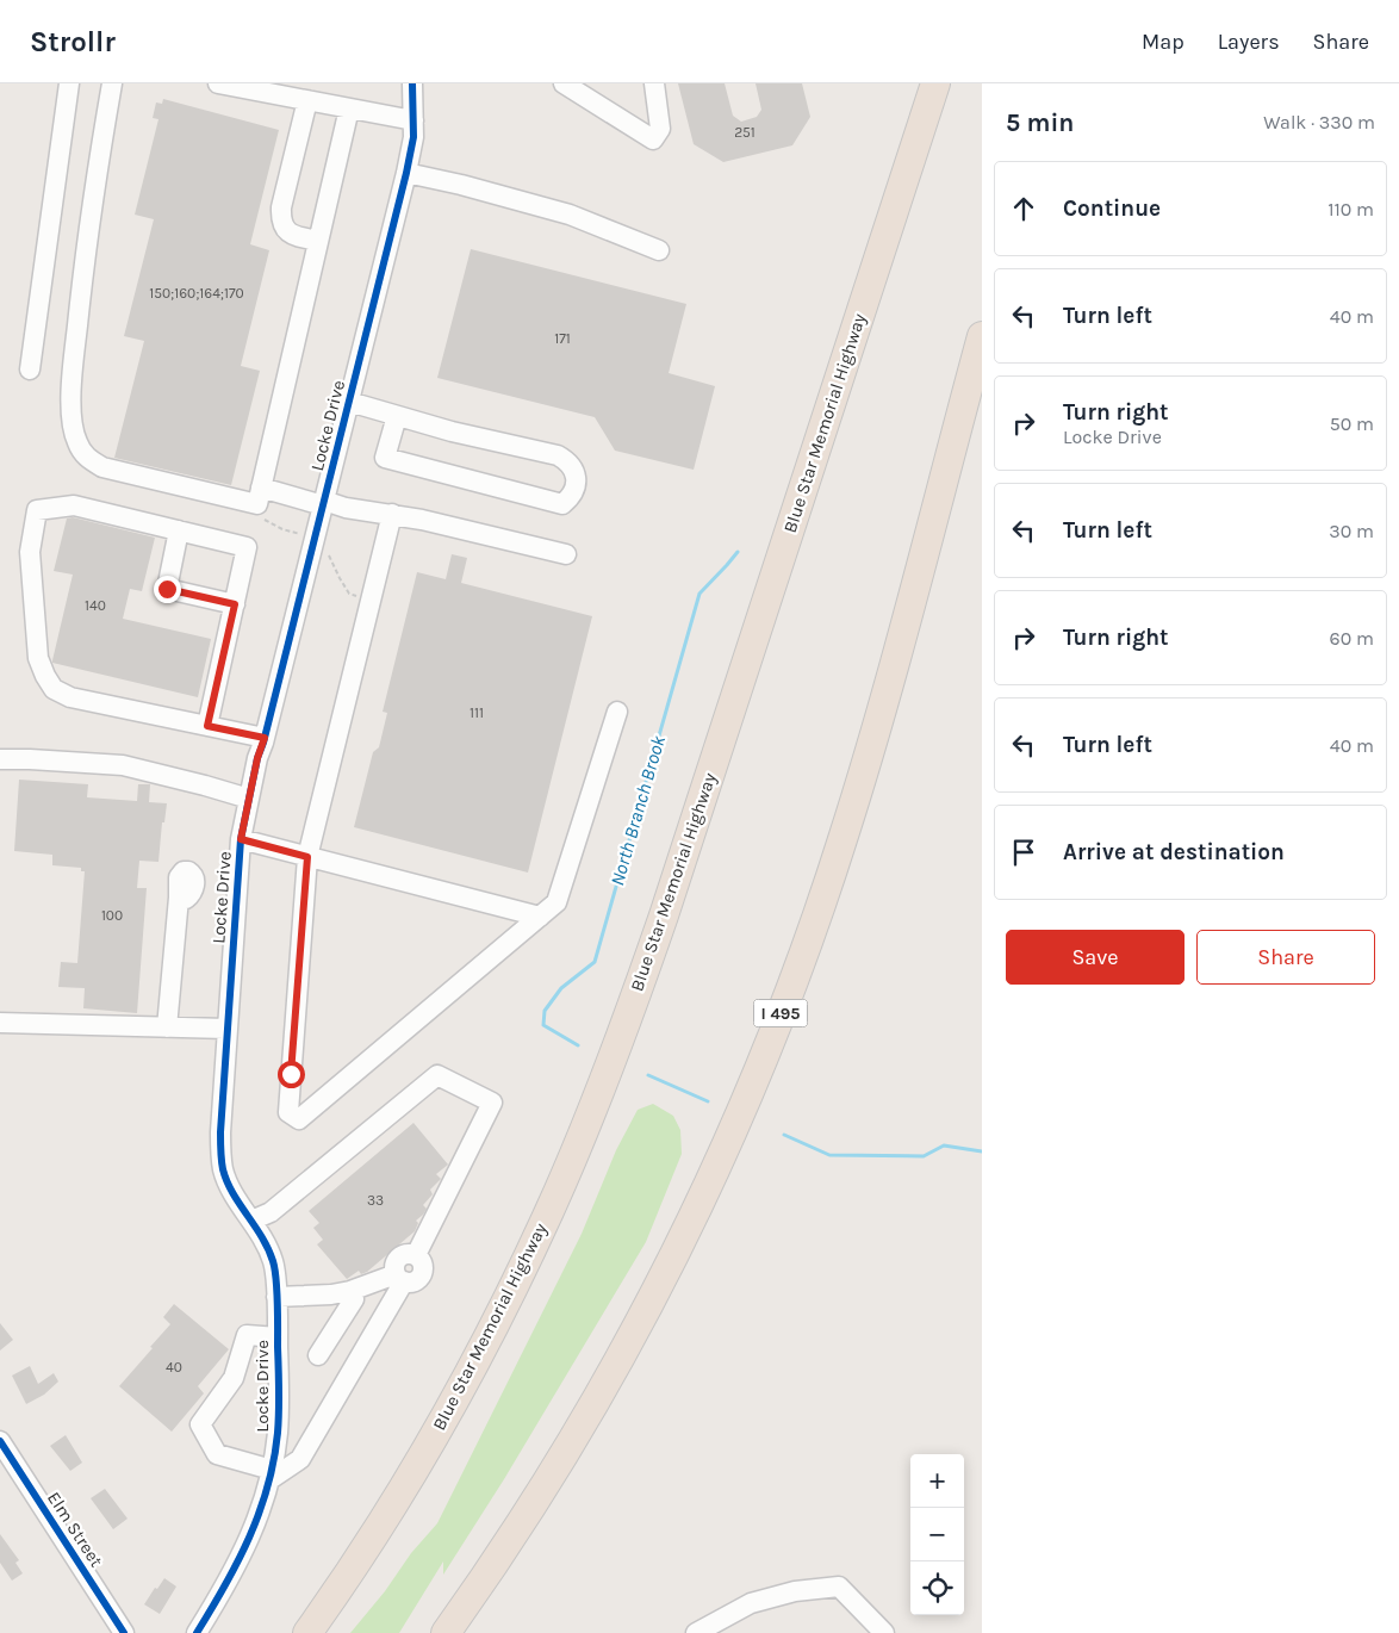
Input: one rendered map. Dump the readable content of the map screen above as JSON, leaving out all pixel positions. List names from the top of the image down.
{
  "streets": {
    "highway": ["Blue Star Memorial Highway", "I 495"],
    "street": ["Locke Drive", "Elm Street"]
  },
  "water": ["North Branch Brook"],
  "house_numbers": [
    "251",
    "150;160;164;170",
    "171",
    "140",
    "111",
    "100",
    "33",
    "40"
  ],
  "page": {
    "header": "Strollr",
    "nav": ["Map", "Layers", "Share"],
    "heading": ["5 min", "Walk · 330 m"],
    "list": [
      ["Continue", "110 m"],
      ["Turn left", "40 m"],
      ["Turn right", "Locke Drive", "50 m"],
      ["Turn left", "30 m"],
      ["Turn right", "60 m"],
      ["Turn left", "40 m"],
      "Arrive at destination"
    ],
    "buttons": ["Save", "Share"],
    "map_buttons": ["+", "−"]
  }
}
